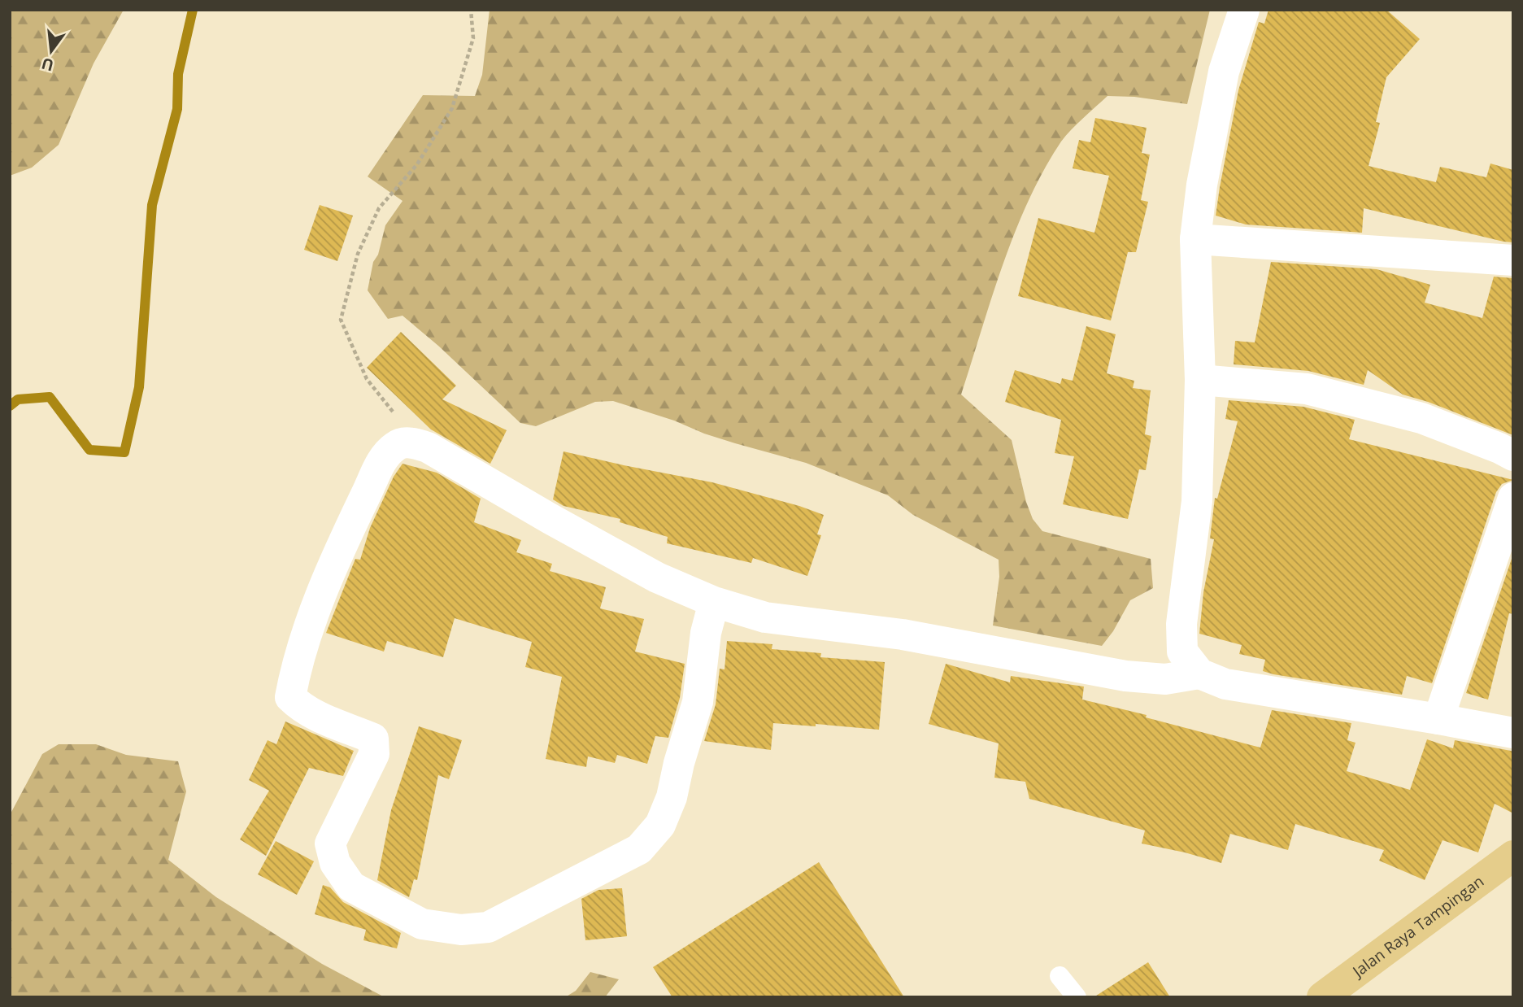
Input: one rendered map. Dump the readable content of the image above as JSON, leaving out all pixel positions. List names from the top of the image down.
{
  "streets": {
    "main road": ["Jalan Raya Tampingan"]
  },
  "north": "bottom"
}
